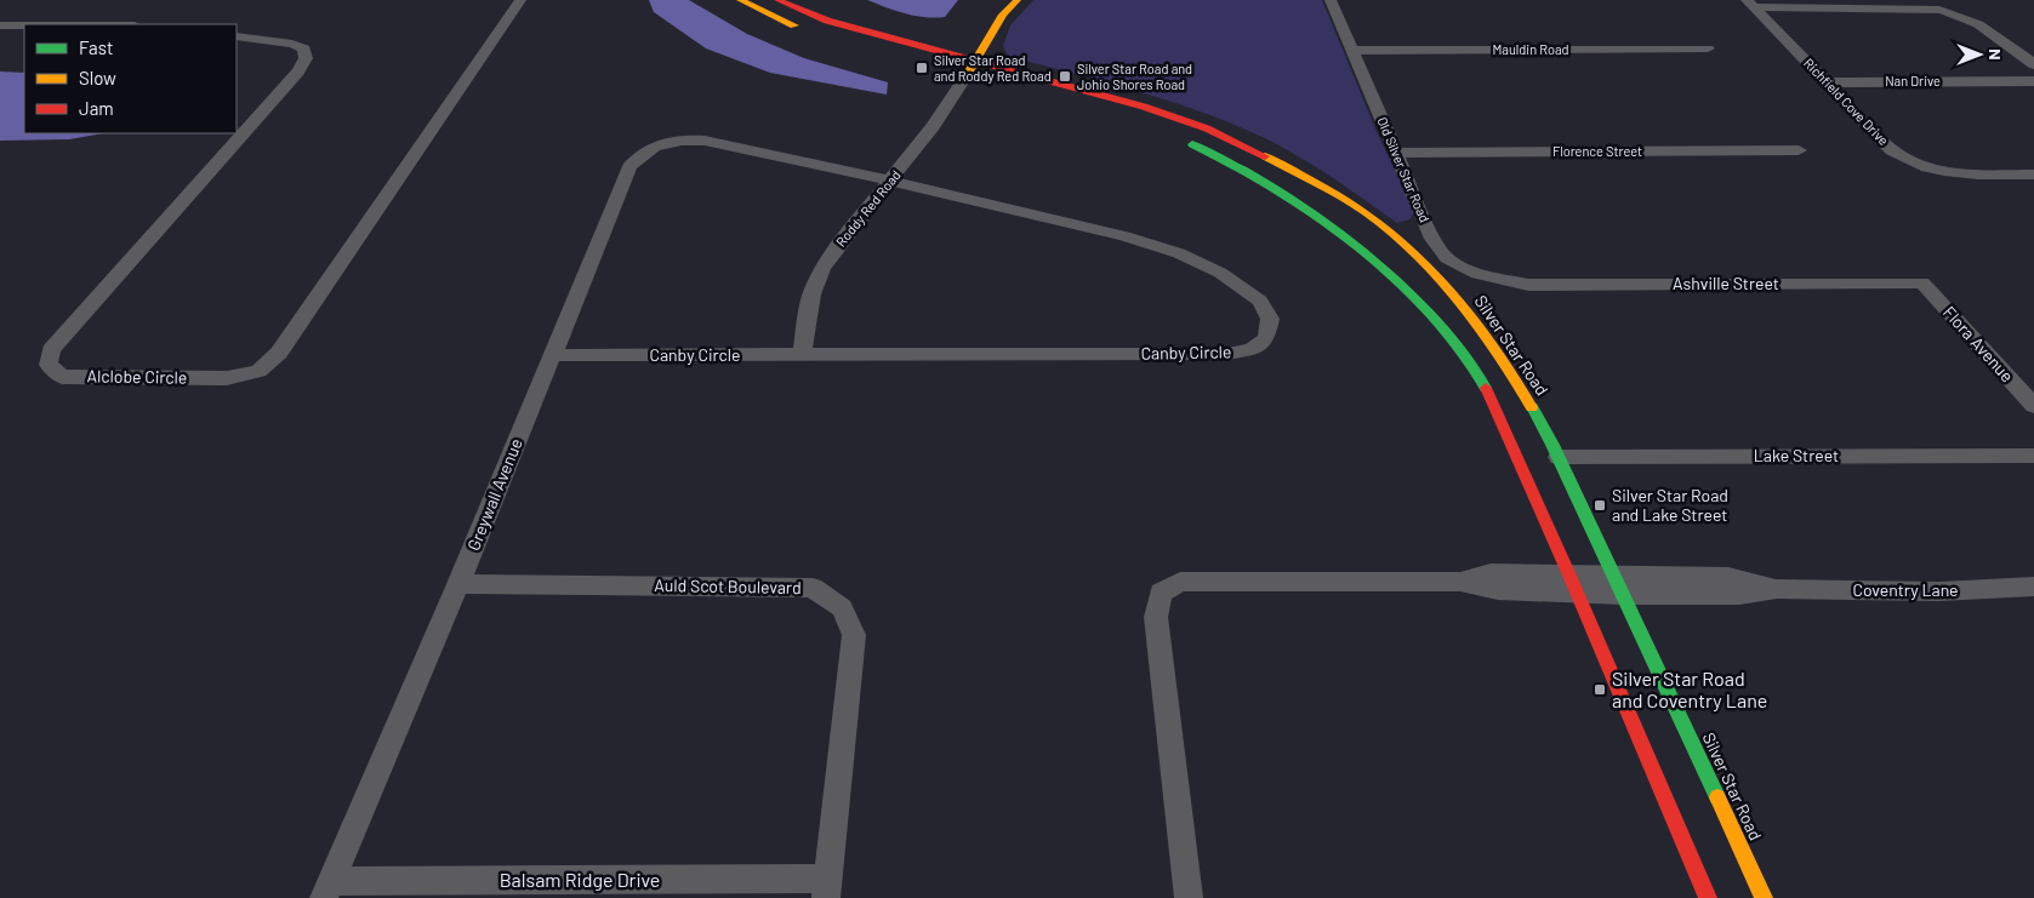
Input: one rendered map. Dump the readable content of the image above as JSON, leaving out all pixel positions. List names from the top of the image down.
{
  "streets": {
    "main road": ["Silver Star Road"],
    "street": [
      "Mauldin Road",
      "Nan Drive",
      "Richfield Cove Drive",
      "Florence Street",
      "Old Silver Star Road",
      "Roddy Red Road",
      "Ashville Street",
      "Flora Avenue",
      "Canby Circle",
      "Alclobe Circle",
      "Lake Street",
      "Greywall Avenue",
      "Auld Scot Boulevard",
      "Coventry Lane",
      "Balsam Ridge Drive"
    ]
  },
  "crossings": [
    ["Mauldin Road", "Old Silver Star Road"],
    ["Nan Drive", "Richfield Cove Drive"],
    ["Florence Street", "Old Silver Star Road"],
    ["Old Silver Star Road", "Ashville Street"],
    ["Roddy Red Road", "Silver Star Road"],
    ["Roddy Red Road", "Canby Circle"],
    ["Ashville Street", "Flora Avenue"],
    ["Silver Star Road", "Lake Street"],
    ["Silver Star Road", "Coventry Lane"],
    ["Canby Circle", "Greywall Avenue"],
    ["Greywall Avenue", "Auld Scot Boulevard"],
    ["Greywall Avenue", "Balsam Ridge Drive"],
    ["Auld Scot Boulevard", "Balsam Ridge Drive"]
  ],
  "places": {
    "transit": [
      "Silver Star Road and Roddy Red Road",
      "Silver Star Road and Johio Shores Road",
      "Silver Star Road and Lake Street",
      "Silver Star Road and Coventry Lane"
    ]
  },
  "legend": ["Fast", "Slow", "Jam"],
  "north": "right"
}
